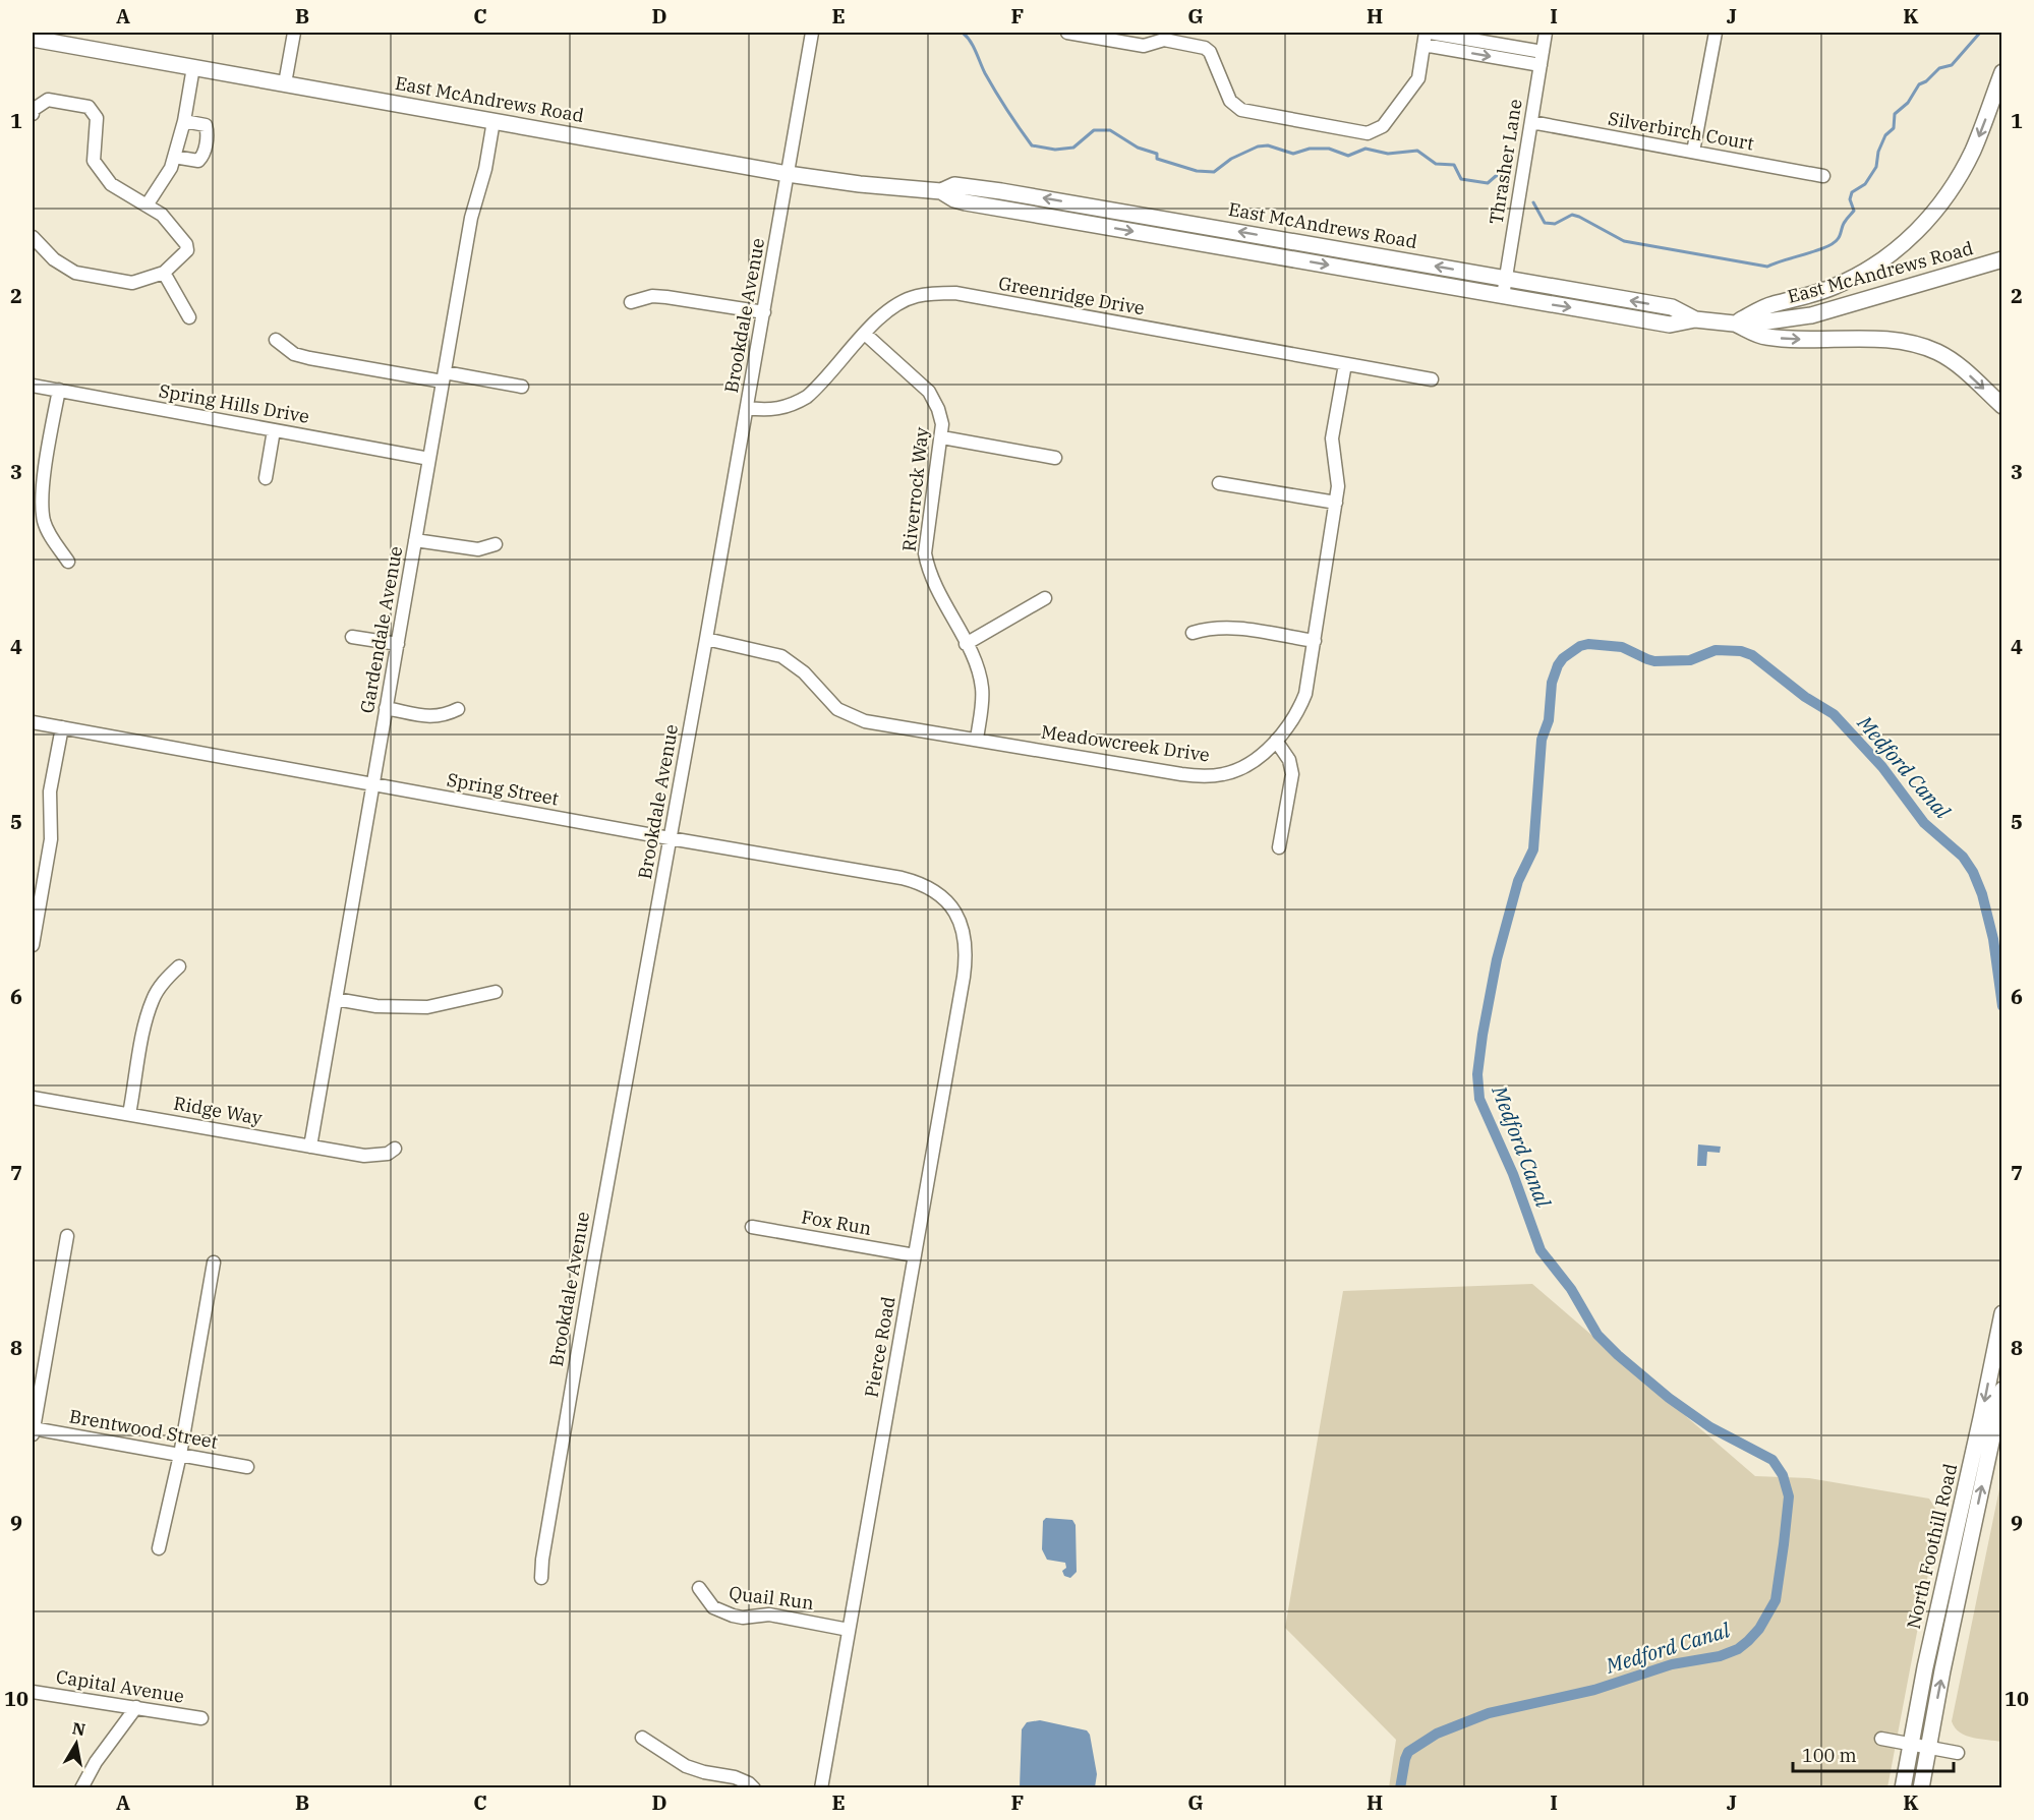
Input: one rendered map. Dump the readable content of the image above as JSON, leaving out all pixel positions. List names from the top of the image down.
{
  "streets": {
    "main road": ["East McAndrews Road", "North Foothill Road"],
    "street": [
      "Silverbirch Court",
      "Thrasher Lane",
      "Greenridge Drive",
      "Brookdale Avenue",
      "Spring Hills Drive",
      "Riverrock Way",
      "Gardendale Avenue",
      "Meadowcreek Drive",
      "Spring Street",
      "Ridge Way",
      "Fox Run",
      "Pierce Road",
      "Brentwood Street",
      "Quail Run",
      "Capital Avenue"
    ]
  },
  "crossings": [
    ["East McAndrews Road", "Thrasher Lane"],
    ["East McAndrews Road", "Brookdale Avenue"],
    ["East McAndrews Road", "Gardendale Avenue"],
    ["Silverbirch Court", "Thrasher Lane"],
    ["Greenridge Drive", "Brookdale Avenue"],
    ["Greenridge Drive", "Riverrock Way"],
    ["Greenridge Drive", "Meadowcreek Drive"],
    ["Brookdale Avenue", "Meadowcreek Drive"],
    ["Brookdale Avenue", "Spring Street"],
    ["Spring Hills Drive", "Gardendale Avenue"],
    ["Riverrock Way", "Meadowcreek Drive"],
    ["Gardendale Avenue", "Spring Street"],
    ["Gardendale Avenue", "Ridge Way"],
    ["Spring Street", "Pierce Road"],
    ["Fox Run", "Pierce Road"],
    ["Pierce Road", "Quail Run"]
  ],
  "water": ["Medford Canal"],
  "scale_bar": "100 m",
  "north": "top",
  "grid": {
    "columns": [
      "A",
      "B",
      "C",
      "D",
      "E",
      "F",
      "G",
      "H",
      "I",
      "J",
      "K"
    ],
    "rows": [
      "1",
      "2",
      "3",
      "4",
      "5",
      "6",
      "7",
      "8",
      "9",
      "10"
    ]
  }
}
